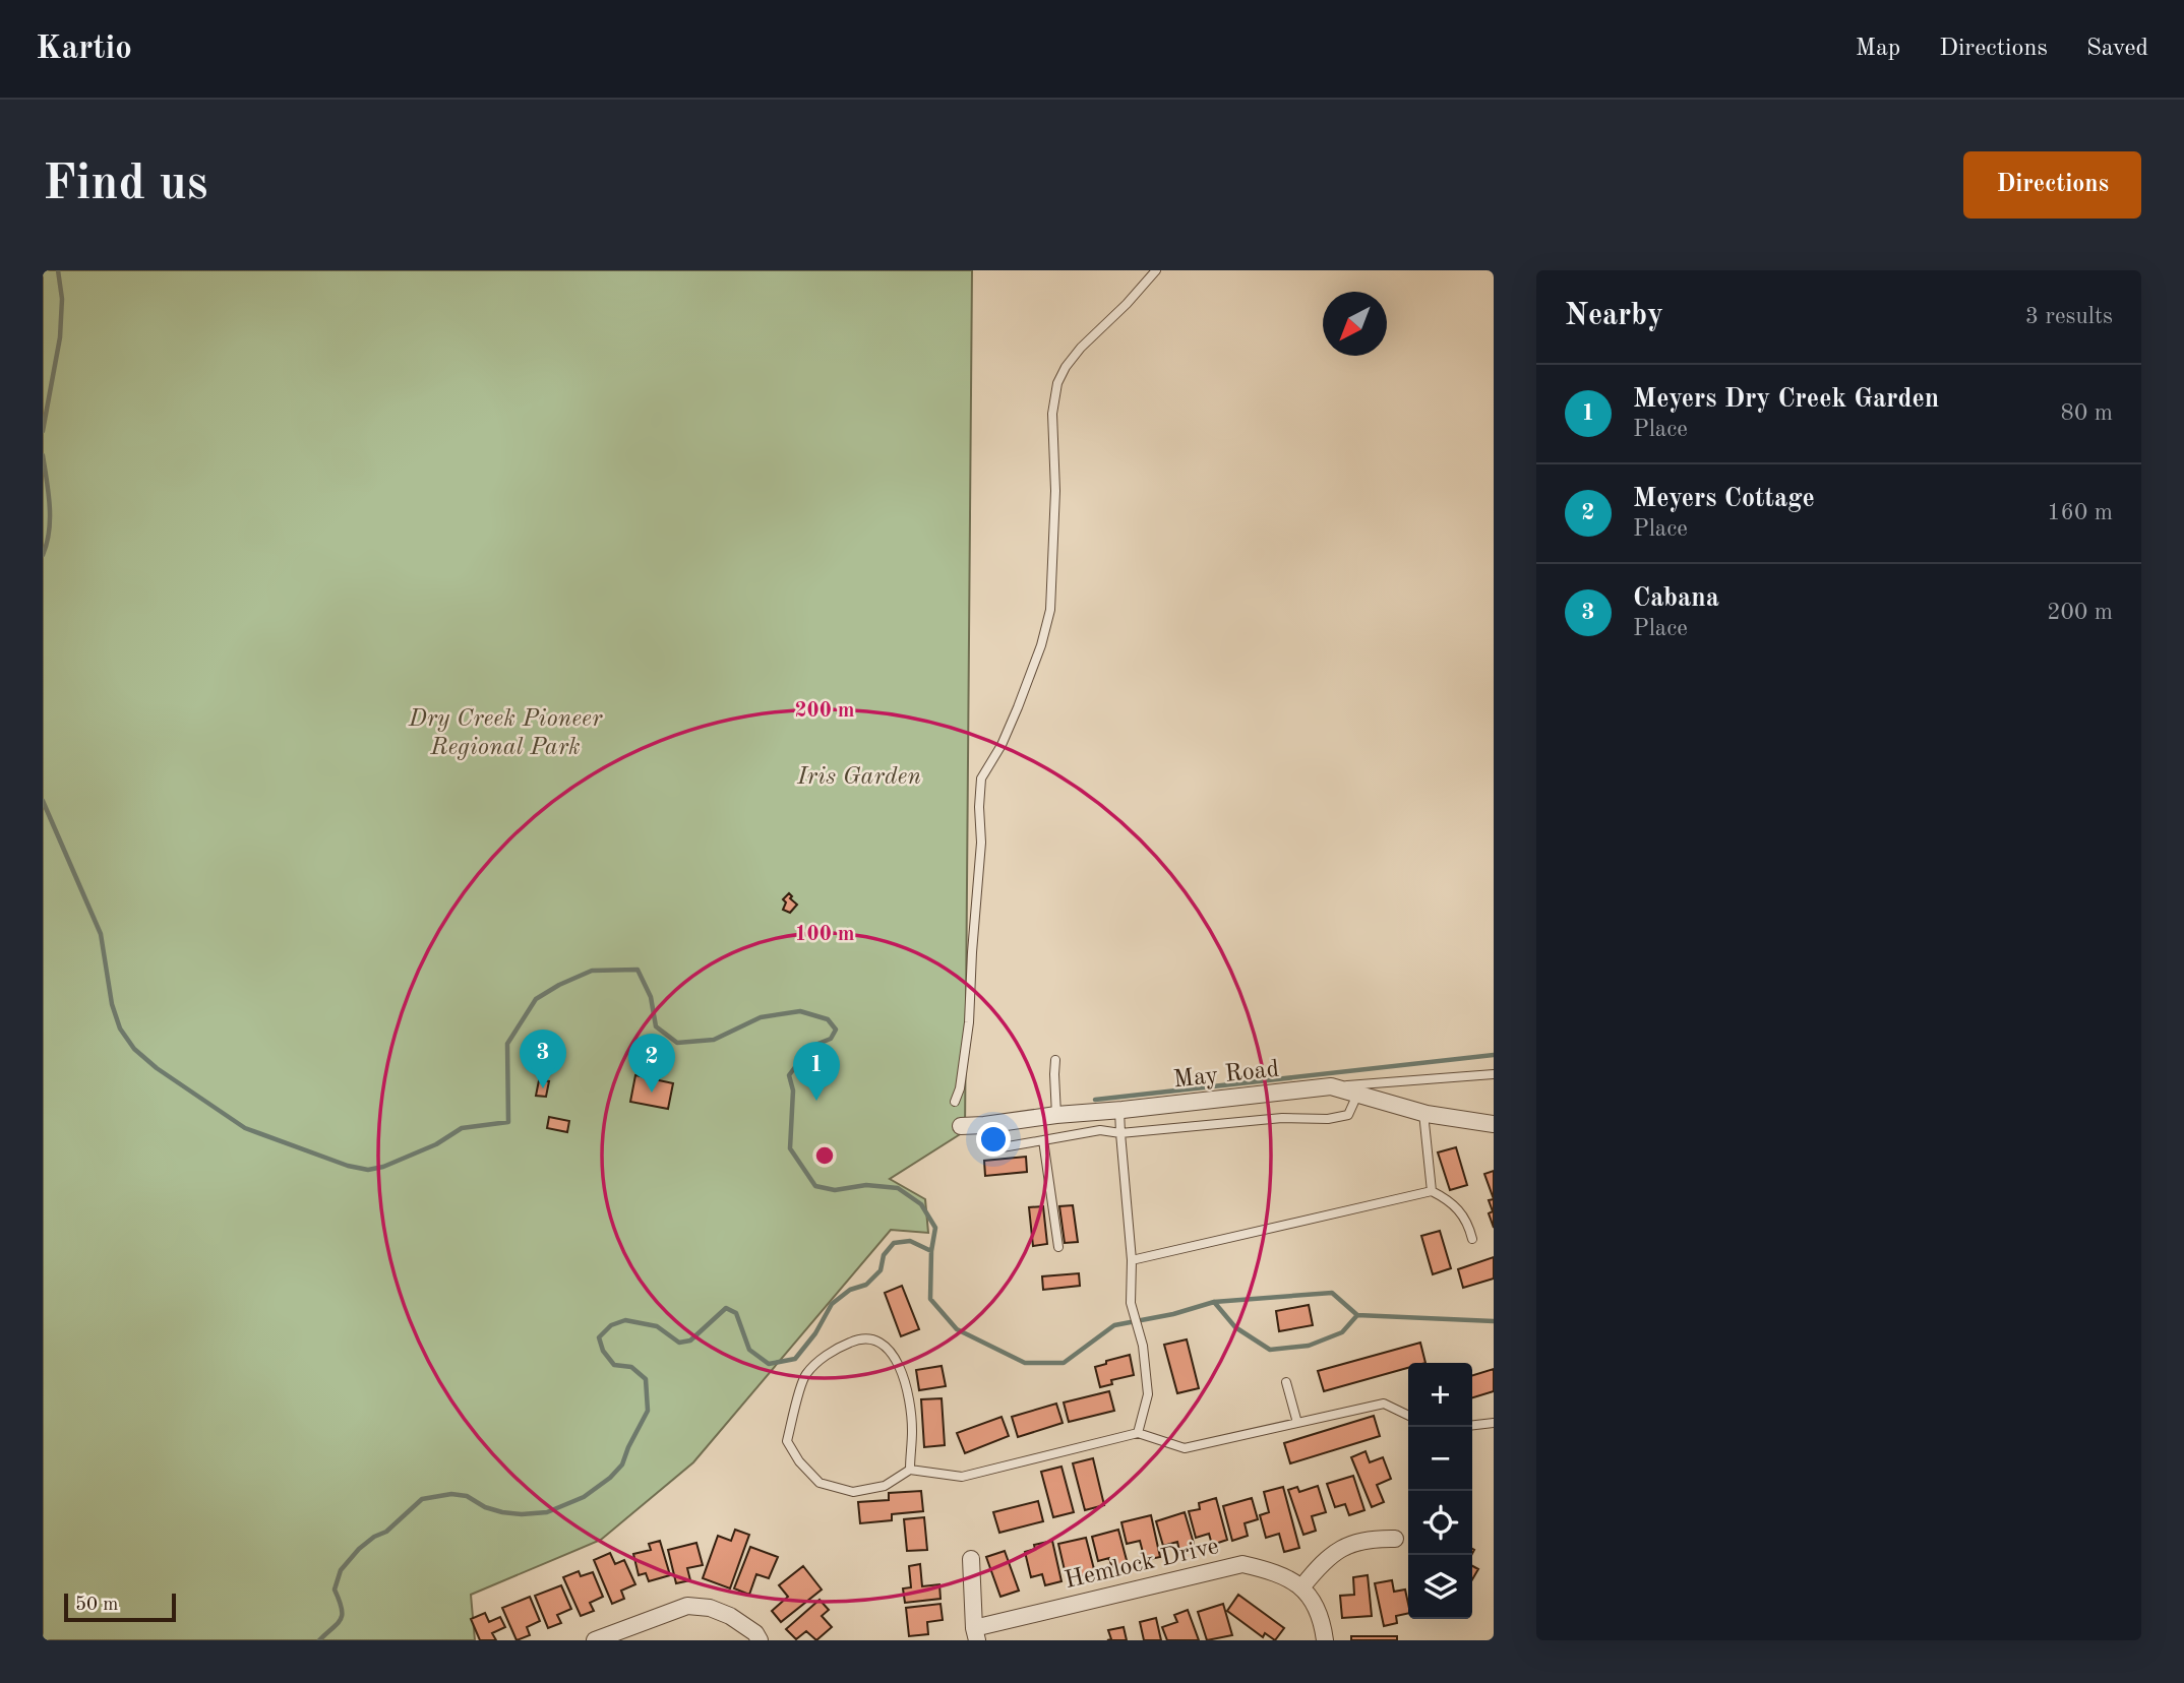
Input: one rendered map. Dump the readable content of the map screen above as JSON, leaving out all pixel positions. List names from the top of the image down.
{
  "streets": {
    "street": ["May Road", "Hemlock Drive"]
  },
  "parks": ["Dry Creek Pioneer Regional Park", "Iris Garden"],
  "scale_bar": "50 m",
  "north": "bottom left",
  "page": {
    "header": "Kartio",
    "nav": ["Map", "Directions", "Saved"],
    "buttons": "Directions",
    "title": "Find us",
    "heading": ["Nearby", "3 results"],
    "list": [
      {
        "mark": "1",
        "name": "Meyers Dry Creek Garden",
        "note": "Place",
        "value": "80 m"
      },
      {
        "mark": "2",
        "name": "Meyers Cottage",
        "note": "Place",
        "value": "160 m"
      },
      {
        "mark": "3",
        "name": "Cabana",
        "note": "Place",
        "value": "200 m"
      }
    ],
    "pins": ["3", "2", "1"],
    "map_buttons": ["+", "−"],
    "scale": "50 m"
  },
  "rings": ["200 m", "100 m"]
}
